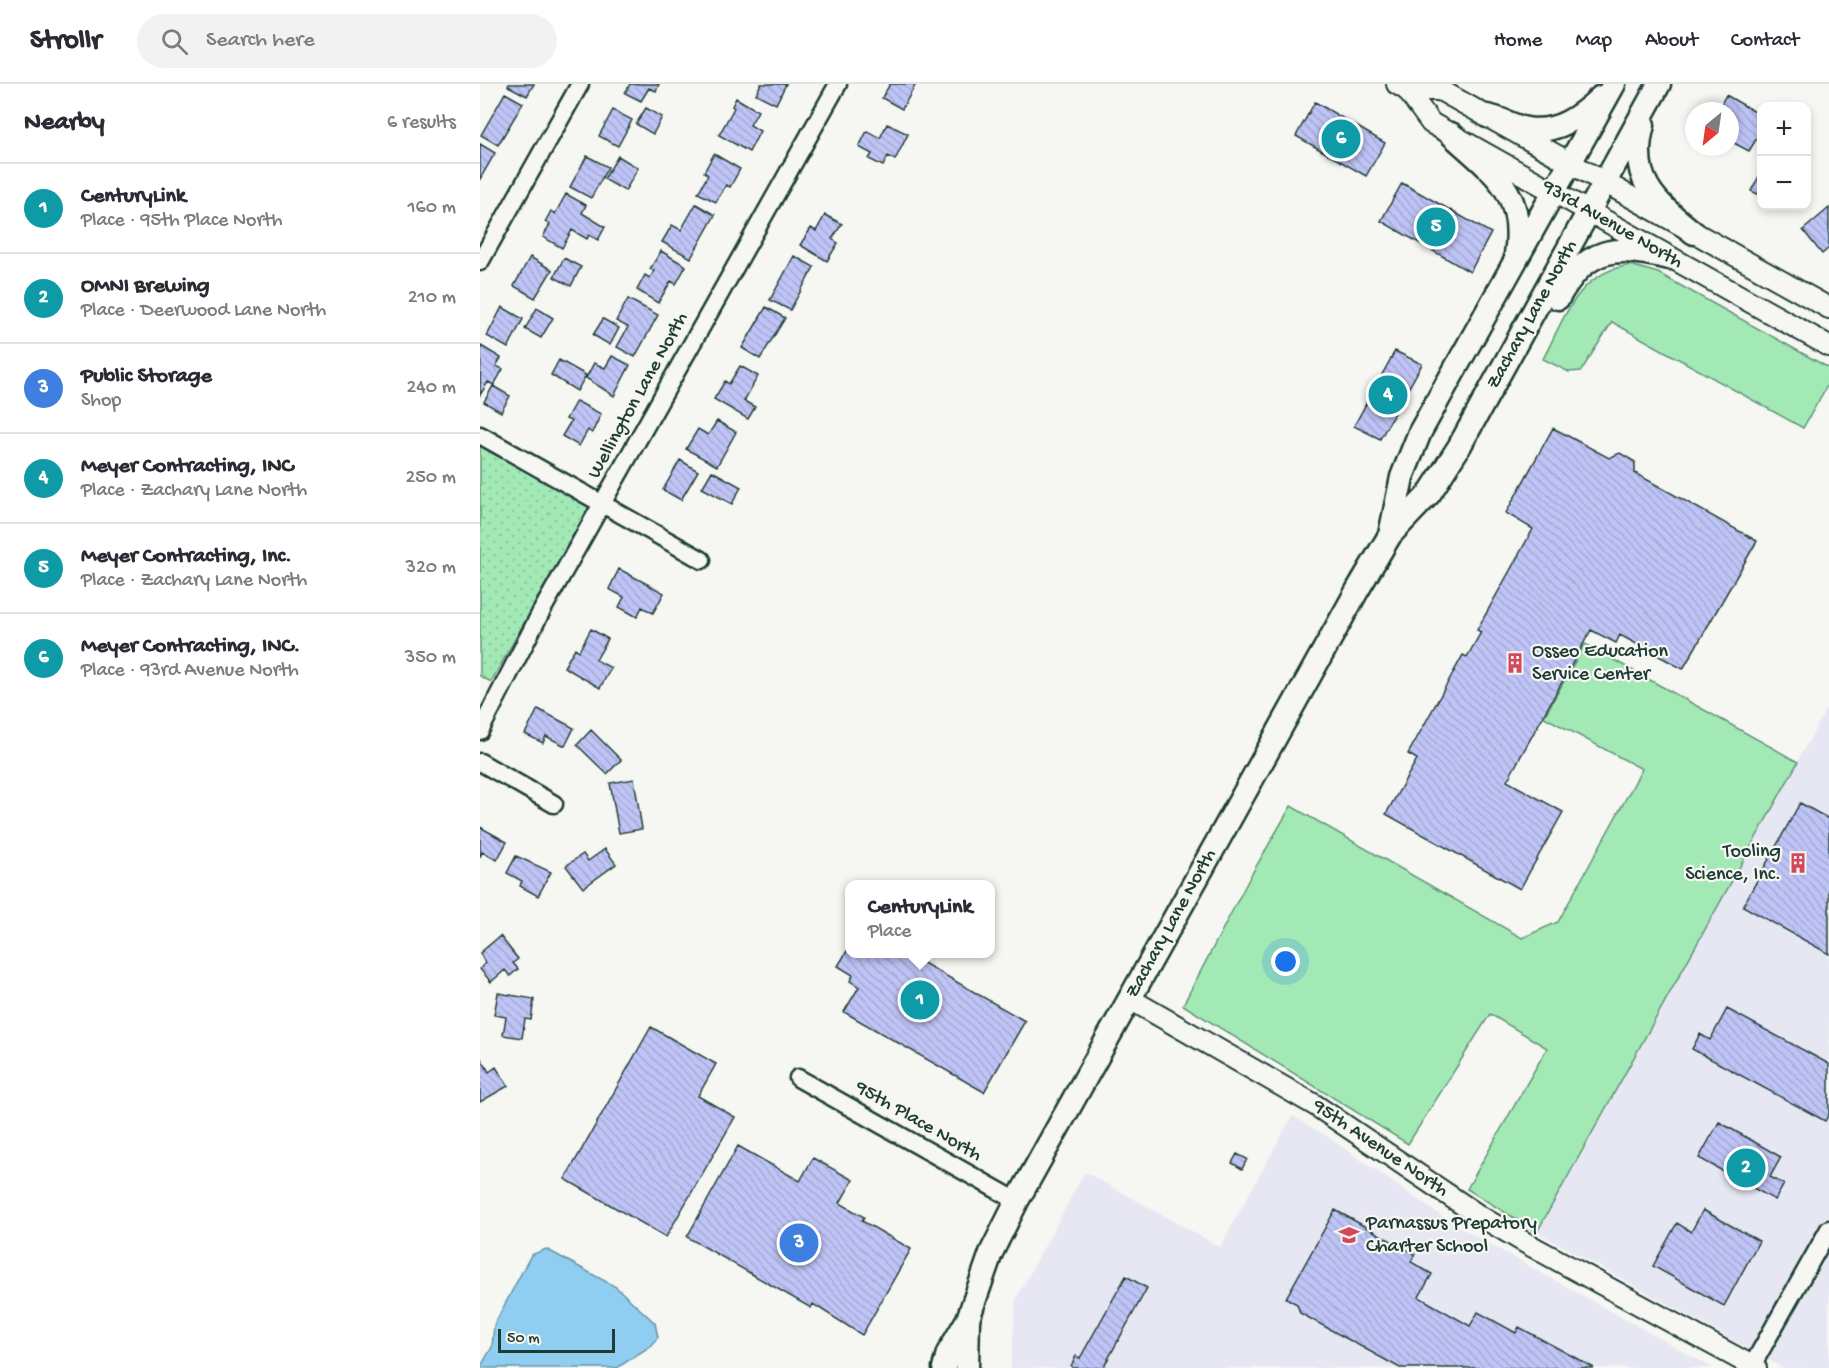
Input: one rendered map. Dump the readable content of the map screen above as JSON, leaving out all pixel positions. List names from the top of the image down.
{
  "streets": {
    "main road": ["Zachary Lane North"],
    "street": [
      "93rd Avenue North",
      "Wellington Lane North",
      "95th Place North",
      "95th Avenue North"
    ]
  },
  "crossings": [
    ["93rd Avenue North", "Zachary Lane North"],
    ["Zachary Lane North", "95th Place North"],
    ["Zachary Lane North", "95th Avenue North"]
  ],
  "places": {
    "building": ["Osseo Education Service Center", "Tooling Science, Inc."],
    "school or university": ["Parnassus Prepatory Charter School"]
  },
  "scale_bar": "50 m",
  "north": "bottom left",
  "page": {
    "header": "Strollr",
    "search": "Search here",
    "nav": [
      "Home",
      "Map",
      "About",
      "Contact"
    ],
    "heading": ["Nearby", "6 results"],
    "map_buttons": ["+", "−"],
    "pins": [
      "6",
      "5",
      "4",
      "1",
      "2",
      "3"
    ],
    "list": [
      {
        "mark": "1",
        "name": "CenturyLink",
        "note": "Place · 95th Place North",
        "value": "160 m"
      },
      {
        "mark": "2",
        "name": "OMNI Brewing",
        "note": "Place · Deerwood Lane North",
        "value": "210 m"
      },
      {
        "mark": "3",
        "name": "Public Storage",
        "note": "Shop",
        "value": "240 m"
      },
      {
        "mark": "4",
        "name": "Meyer Contracting, INC",
        "note": "Place · Zachary Lane North",
        "value": "250 m"
      },
      {
        "mark": "5",
        "name": "Meyer Contracting, Inc.",
        "note": "Place · Zachary Lane North",
        "value": "320 m"
      },
      {
        "mark": "6",
        "name": "Meyer Contracting, INC.",
        "note": "Place · 93rd Avenue North",
        "value": "350 m"
      }
    ],
    "popup": ["CenturyLink", "Place"],
    "scale": "50 m"
  }
}
